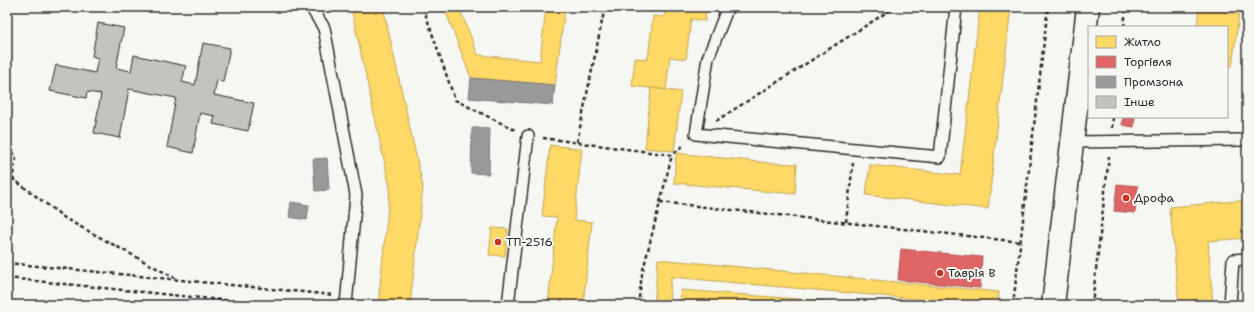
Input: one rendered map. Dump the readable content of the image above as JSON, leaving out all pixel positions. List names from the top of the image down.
{
  "places": ["Дрофа", "ТП-2516", "Таврія В"],
  "legend": [
    "Житло",
    "Торгівля",
    "Промзона",
    "Інше"
  ]
}
